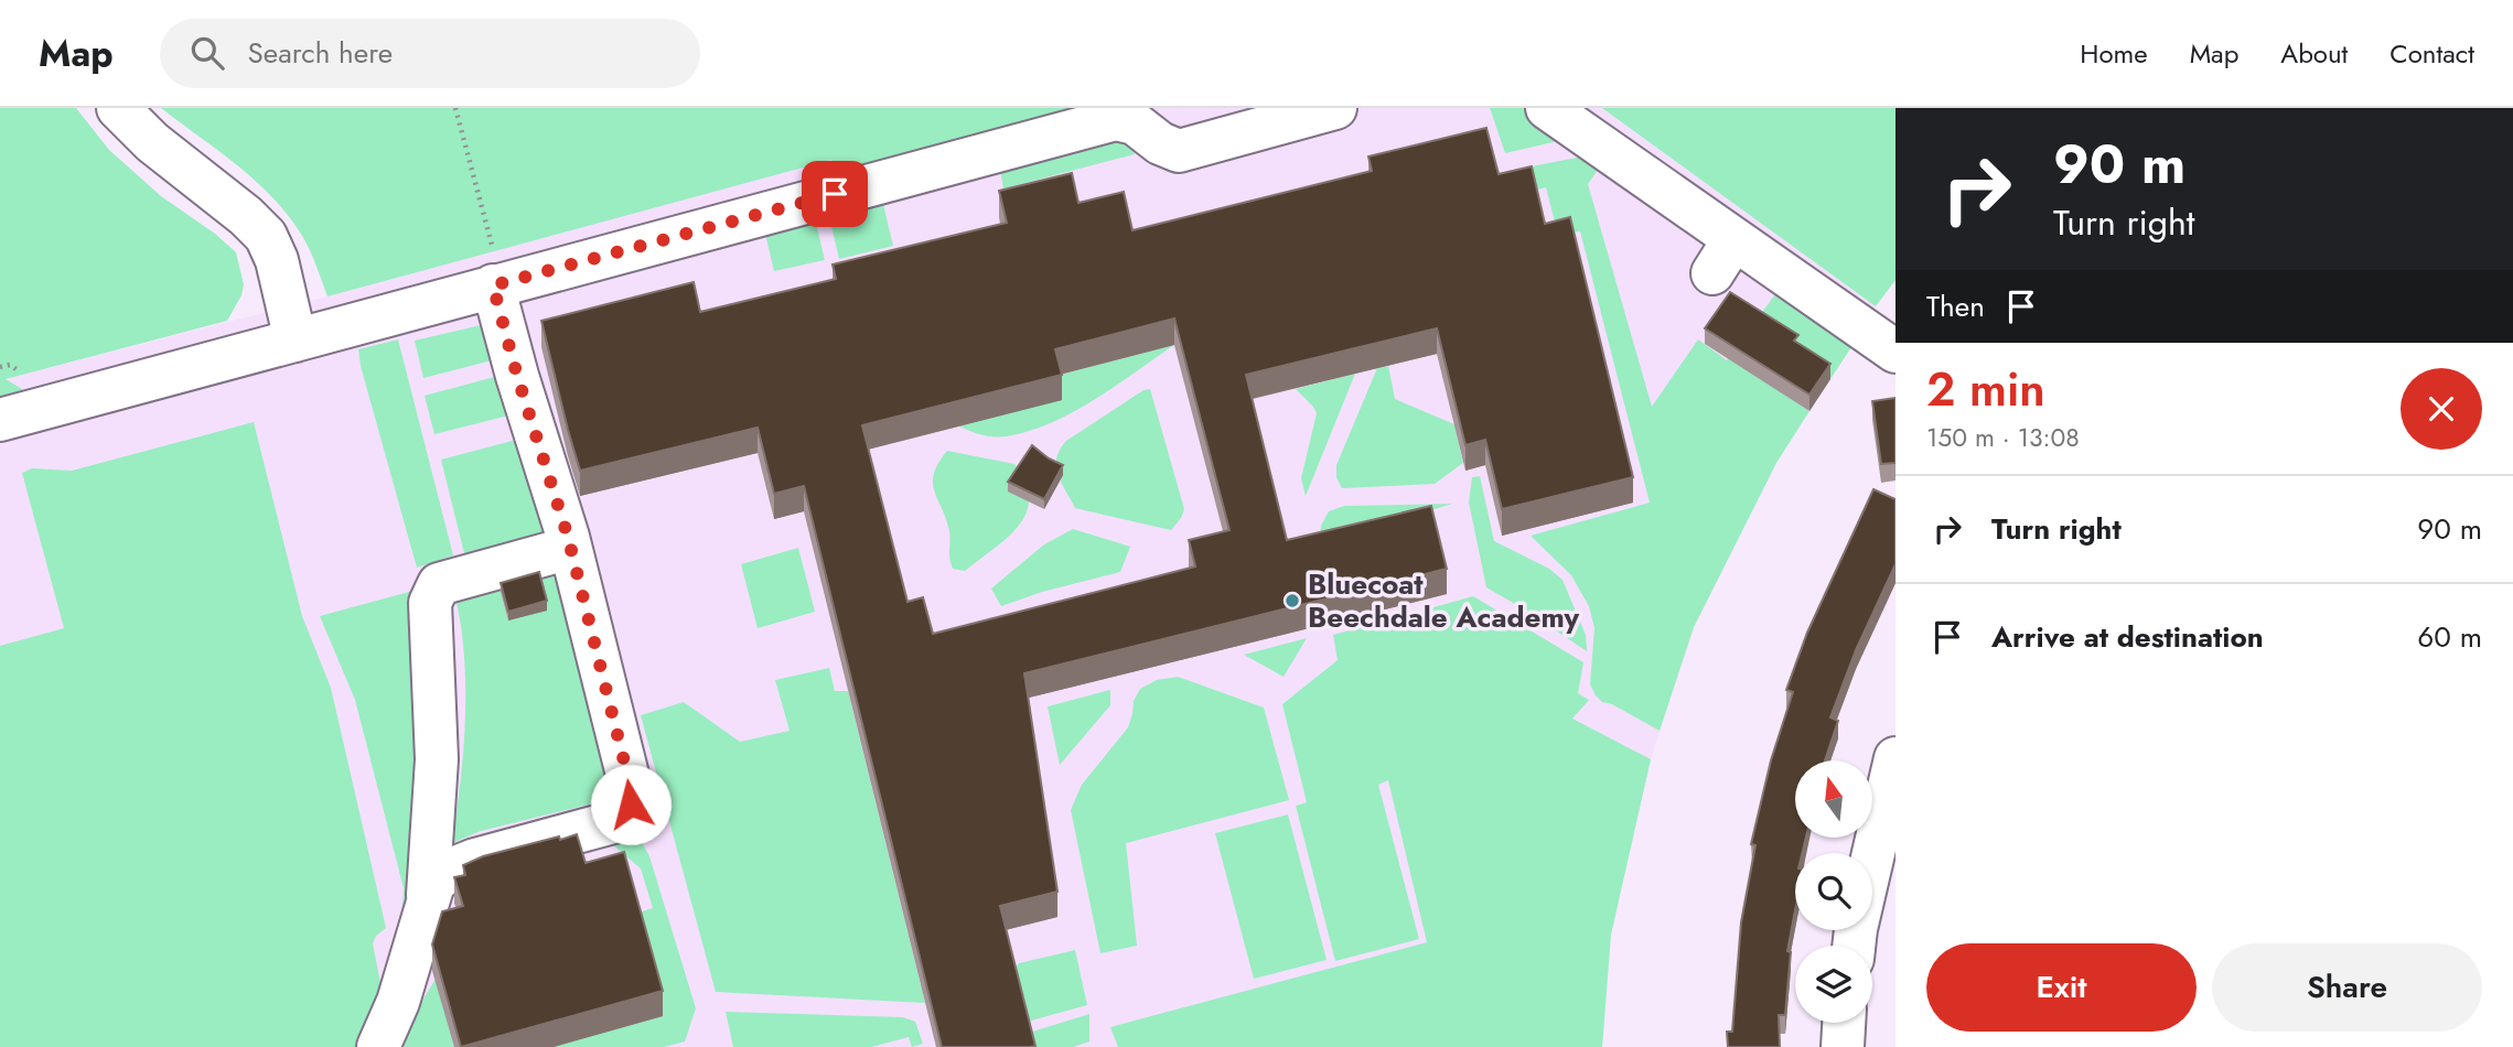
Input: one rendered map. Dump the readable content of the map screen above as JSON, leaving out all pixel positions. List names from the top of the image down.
{
  "places": ["Bluecoat Beechdale Academy"],
  "north": "top",
  "page": {
    "header": "Map",
    "search": "Search here",
    "nav": [
      "Home",
      "Map",
      "About",
      "Contact"
    ],
    "turn": ["90 m", "Turn right"],
    "then": "Then",
    "heading": ["2 min", "150 m · 13:08"],
    "list": [
      {
        "name": "Turn right",
        "value": "90 m"
      },
      {
        "name": "Arrive at destination",
        "value": "60 m"
      }
    ],
    "buttons": ["Exit", "Share"]
  }
}
